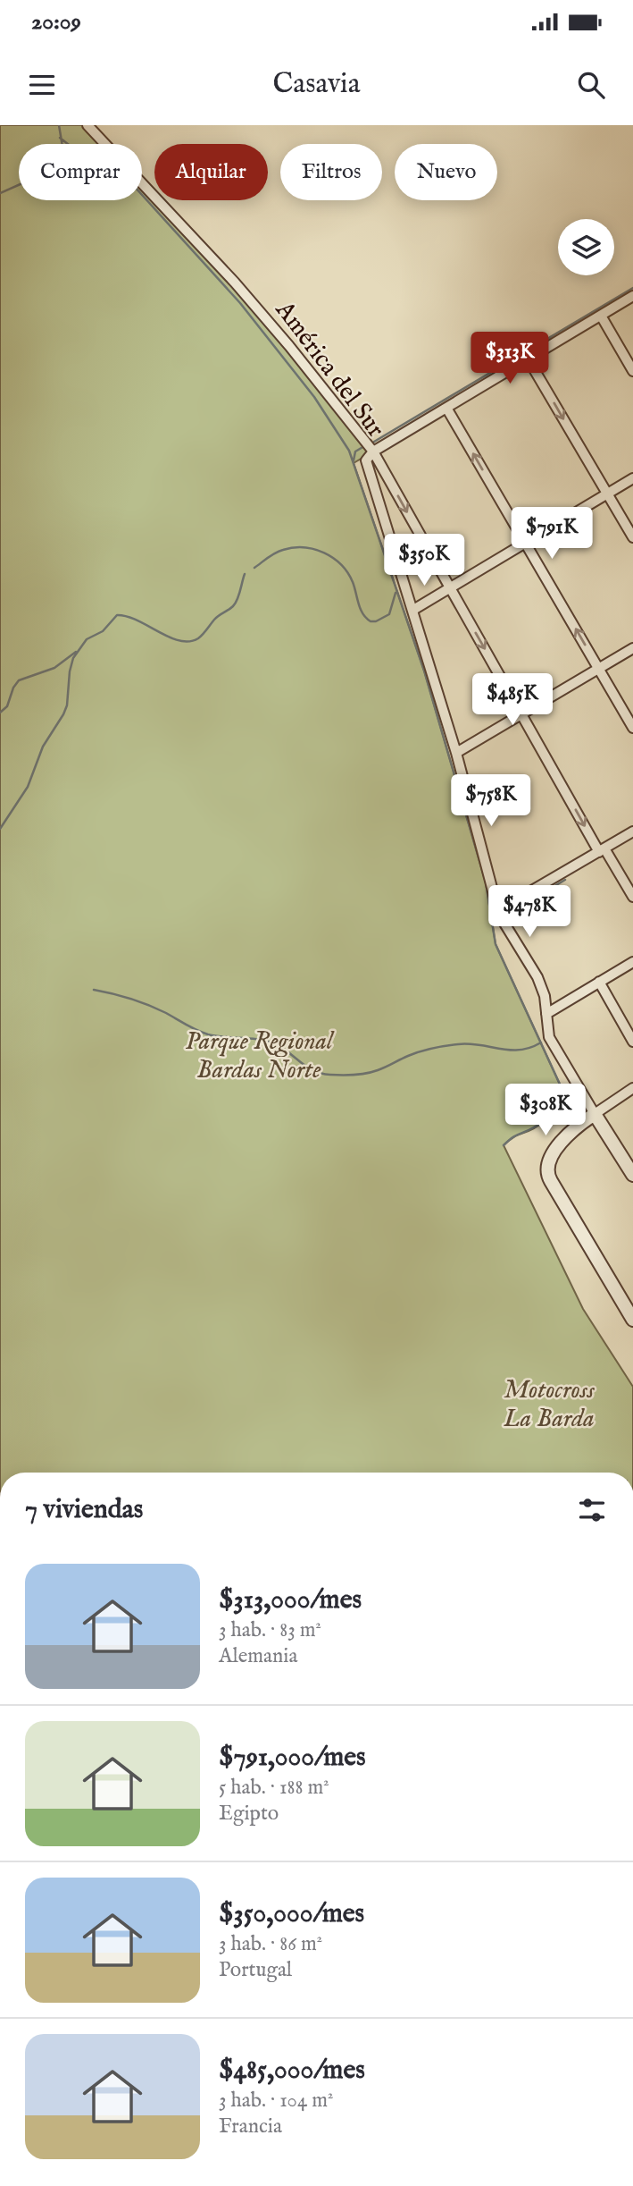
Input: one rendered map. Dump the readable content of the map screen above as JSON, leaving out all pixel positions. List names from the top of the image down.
{
  "streets": {
    "street": ["América del Sur"]
  },
  "parks": ["Parque Regional Bardas Norte", "Motocross La Barda"],
  "page": {
    "status": "20:09",
    "header": "Casavia",
    "chip": [
      "Comprar",
      "Alquilar",
      "Filtros",
      "Nuevo"
    ],
    "price": [
      "$313K",
      "$791K",
      "$350K",
      "$485K",
      "$758K",
      "$478K",
      "$308K"
    ],
    "heading": "7 viviendas",
    "list": [
      {
        "name": "$313,000/mes",
        "note": "3 hab. · 83 m² · Alemania"
      },
      {
        "name": "$791,000/mes",
        "note": "5 hab. · 188 m² · Egipto"
      },
      {
        "name": "$350,000/mes",
        "note": "3 hab. · 86 m² · Portugal"
      },
      {
        "name": "$485,000/mes",
        "note": "3 hab. · 104 m² · Francia"
      }
    ]
  }
}
